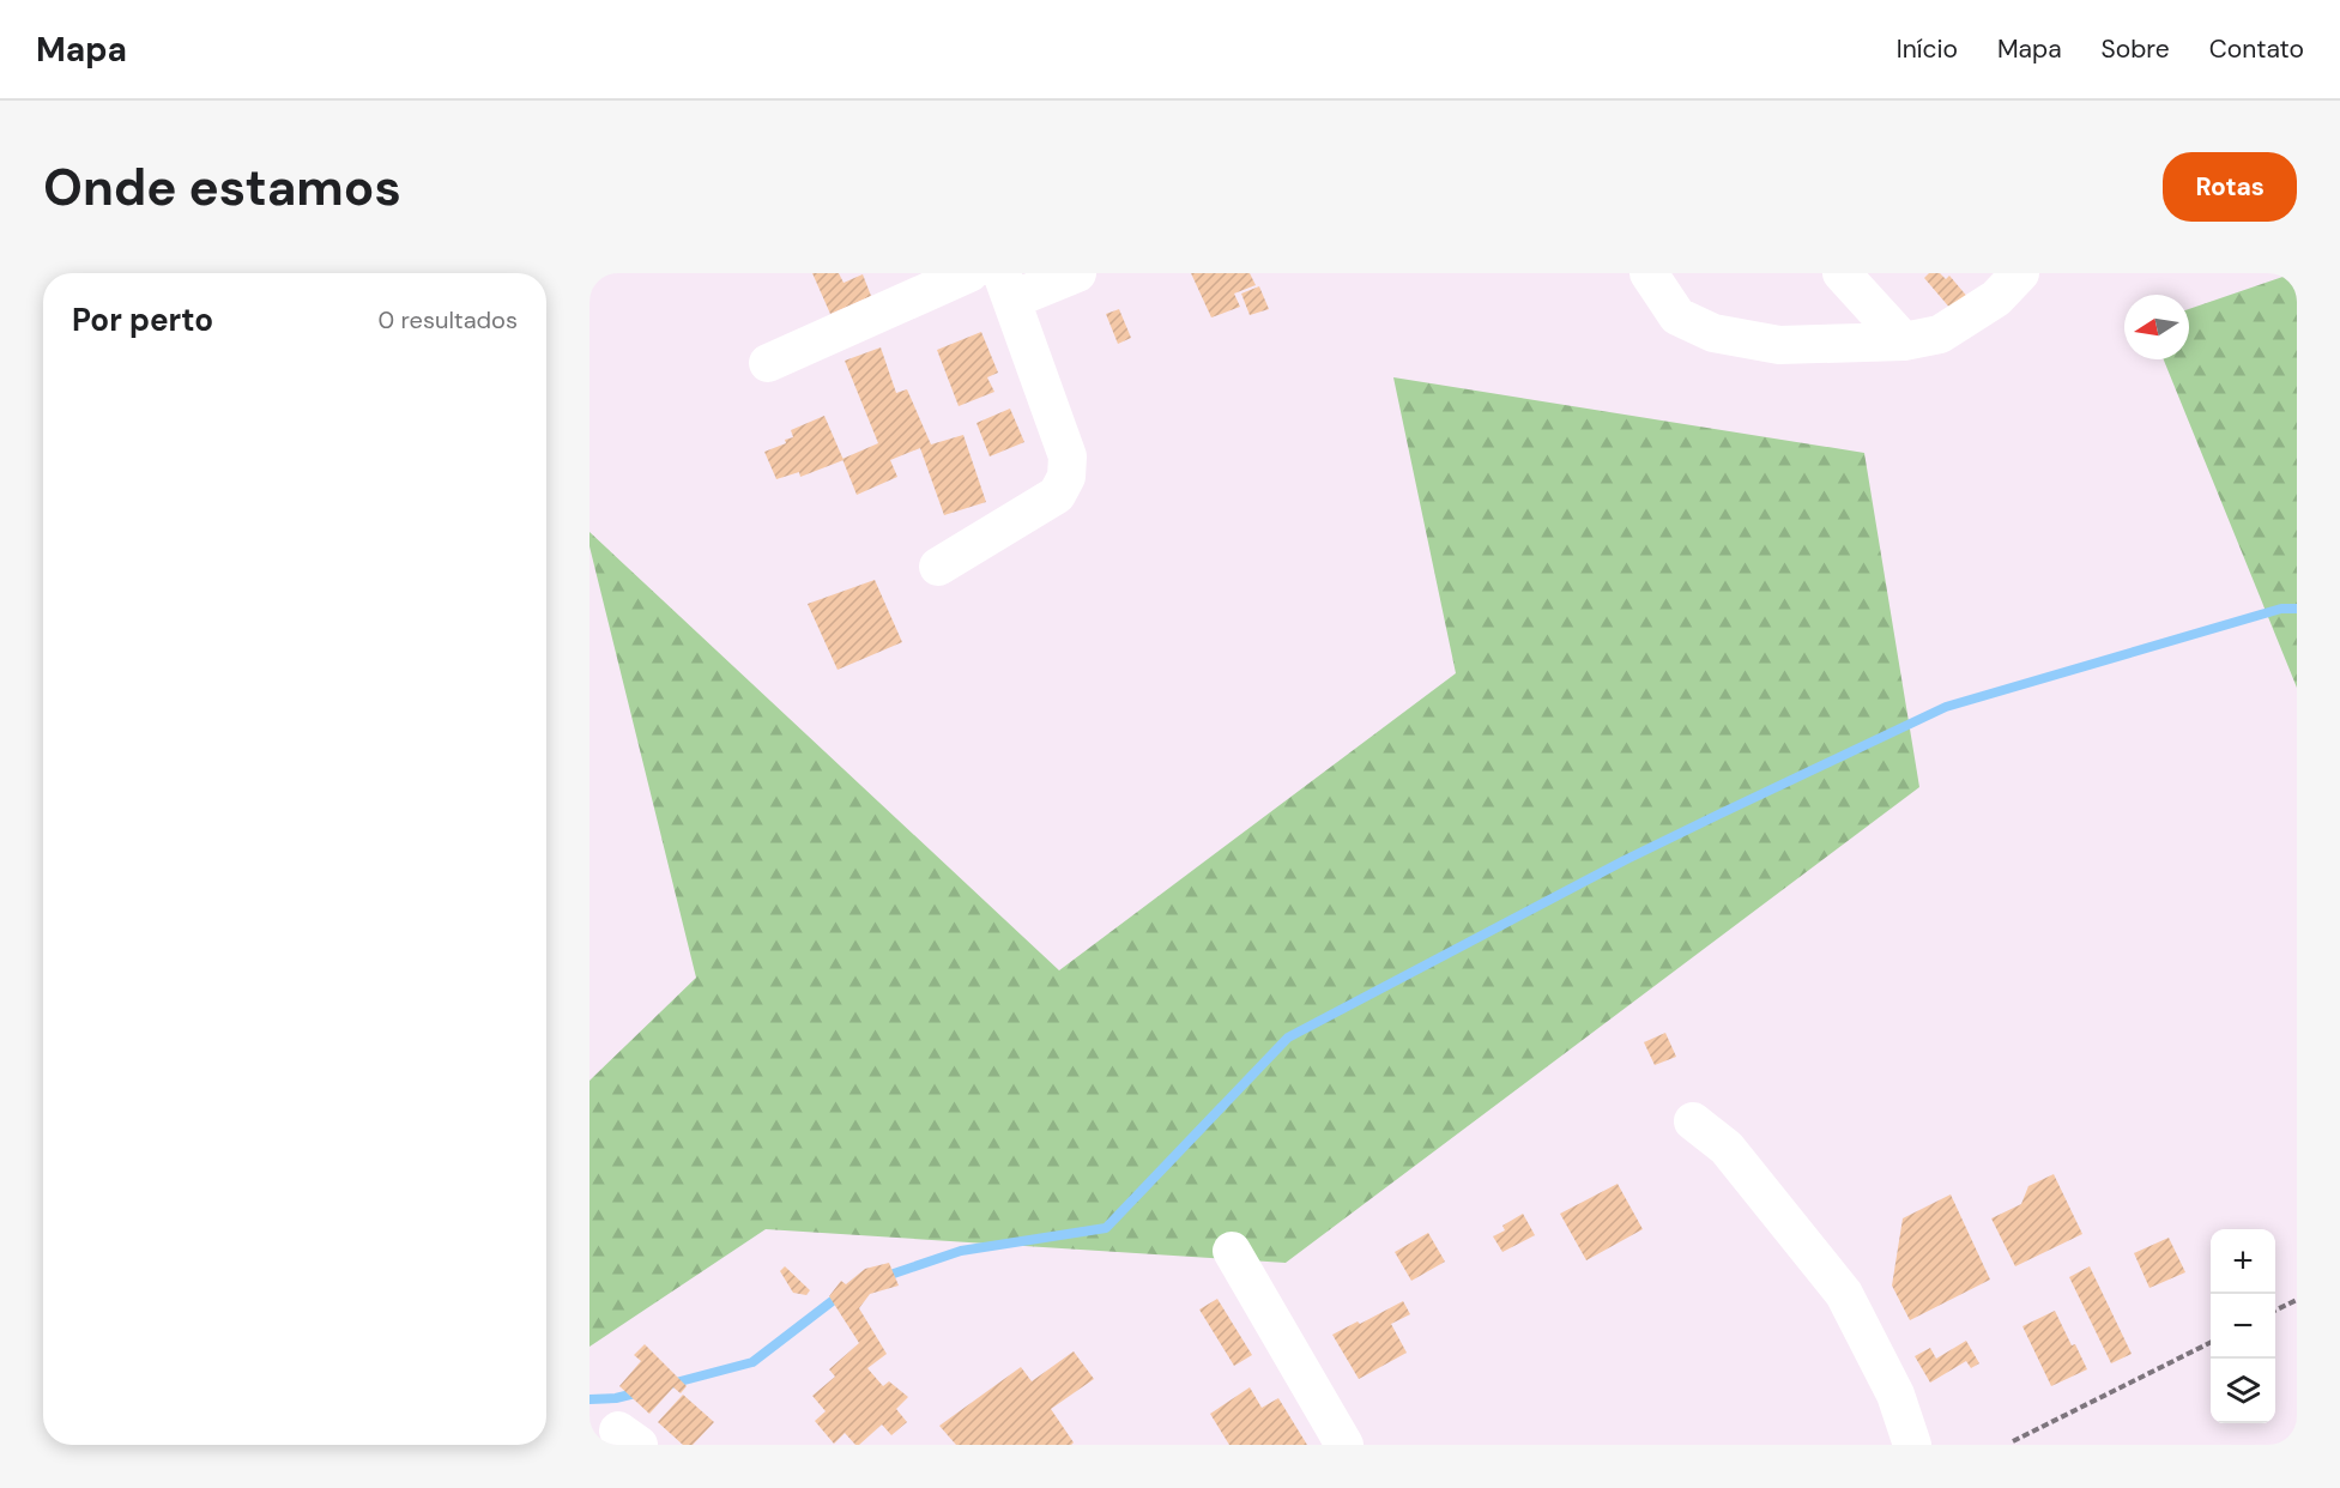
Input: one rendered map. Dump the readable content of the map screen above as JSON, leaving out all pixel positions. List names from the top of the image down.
{
  "north": "left",
  "page": {
    "header": "Mapa",
    "nav": [
      "Início",
      "Mapa",
      "Sobre",
      "Contato"
    ],
    "buttons": "Rotas",
    "title": "Onde estamos",
    "heading": ["Por perto", "0 resultados"],
    "map_buttons": ["+", "−"]
  }
}
